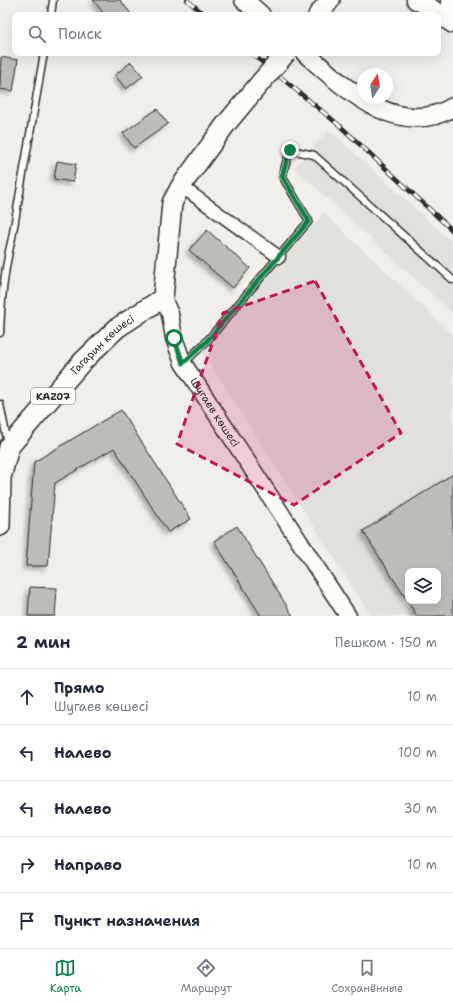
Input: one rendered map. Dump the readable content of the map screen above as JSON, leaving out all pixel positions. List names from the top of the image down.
{
  "streets": {
    "highway": ["Гагарин көшесі", "KAZ07", "Шугаев көшесі"]
  },
  "crossings": [
    ["Гагарин көшесі", "Шугаев көшесі"]
  ],
  "north": "top",
  "page": {
    "search": "Поиск",
    "heading": ["2 мин", "Пешком · 150 m"],
    "list": [
      ["Прямо", "Шугаев көшесі", "10 m"],
      ["Налево", "100 m"],
      ["Налево", "30 m"],
      ["Направо", "10 m"],
      "Пункт назначения"
    ],
    "nav": ["Карта", "Маршрут", "Сохранённые"]
  }
}
